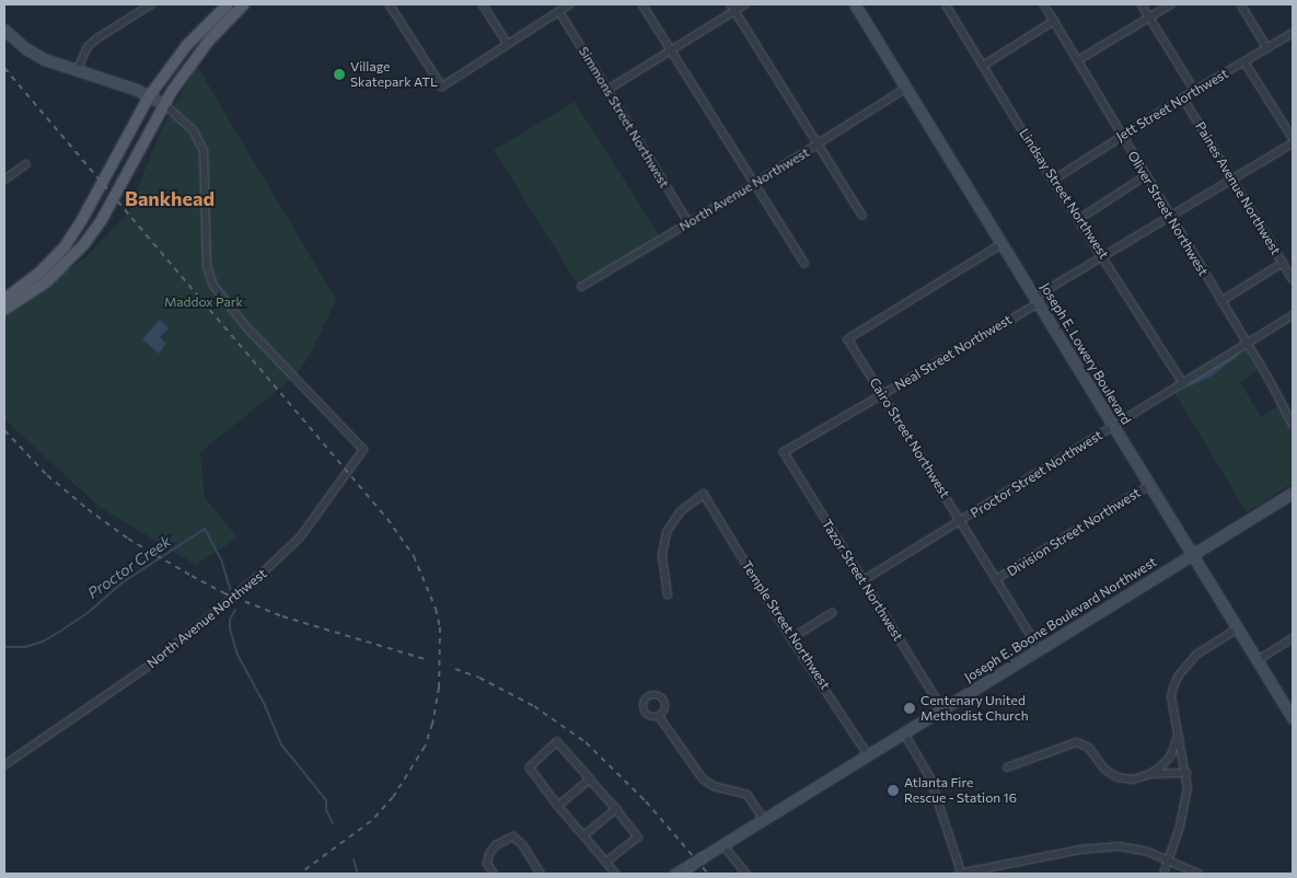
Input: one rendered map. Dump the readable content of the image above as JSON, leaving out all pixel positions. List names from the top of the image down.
{
  "streets": {
    "main road": ["Joseph E. Lowery Boulevard", "Joseph E. Boone Boulevard Northwest"],
    "street": [
      "Jett Street Northwest",
      "Simmons Street Northwest",
      "Paines Avenue Northwest",
      "North Avenue Northwest",
      "Lindsay Street Northwest",
      "Oliver Street Northwest",
      "Neal Street Northwest",
      "Cairo Street Northwest",
      "Proctor Street Northwest",
      "Division Street Northwest",
      "Tazor Street Northwest",
      "Temple Street Northwest"
    ]
  },
  "crossings": [
    ["Jett Street Northwest", "Paines Avenue Northwest"],
    ["Jett Street Northwest", "Lindsay Street Northwest"],
    ["Jett Street Northwest", "Oliver Street Northwest"],
    ["Simmons Street Northwest", "North Avenue Northwest"],
    ["Paines Avenue Northwest", "Neal Street Northwest"],
    ["North Avenue Northwest", "Joseph E. Lowery Boulevard"],
    ["Lindsay Street Northwest", "Neal Street Northwest"],
    ["Lindsay Street Northwest", "Proctor Street Northwest"],
    ["Oliver Street Northwest", "Neal Street Northwest"],
    ["Oliver Street Northwest", "Proctor Street Northwest"],
    ["Neal Street Northwest", "Joseph E. Lowery Boulevard"],
    ["Neal Street Northwest", "Cairo Street Northwest"],
    ["Neal Street Northwest", "Tazor Street Northwest"],
    ["Joseph E. Lowery Boulevard", "Cairo Street Northwest"],
    ["Joseph E. Lowery Boulevard", "Proctor Street Northwest"],
    ["Joseph E. Lowery Boulevard", "Division Street Northwest"],
    ["Joseph E. Lowery Boulevard", "Joseph E. Boone Boulevard Northwest"],
    ["Cairo Street Northwest", "Proctor Street Northwest"],
    ["Cairo Street Northwest", "Division Street Northwest"],
    ["Cairo Street Northwest", "Joseph E. Boone Boulevard Northwest"],
    ["Proctor Street Northwest", "Tazor Street Northwest"],
    ["Tazor Street Northwest", "Joseph E. Boone Boulevard Northwest"],
    ["Joseph E. Boone Boulevard Northwest", "Temple Street Northwest"]
  ],
  "districts": ["Bankhead"],
  "water": ["Proctor Creek"],
  "parks": ["Maddox Park"],
  "places": ["Village Skatepark ATL", "Centenary United Methodist Church", "Atlanta Fire Rescue - Station 16"]
}
